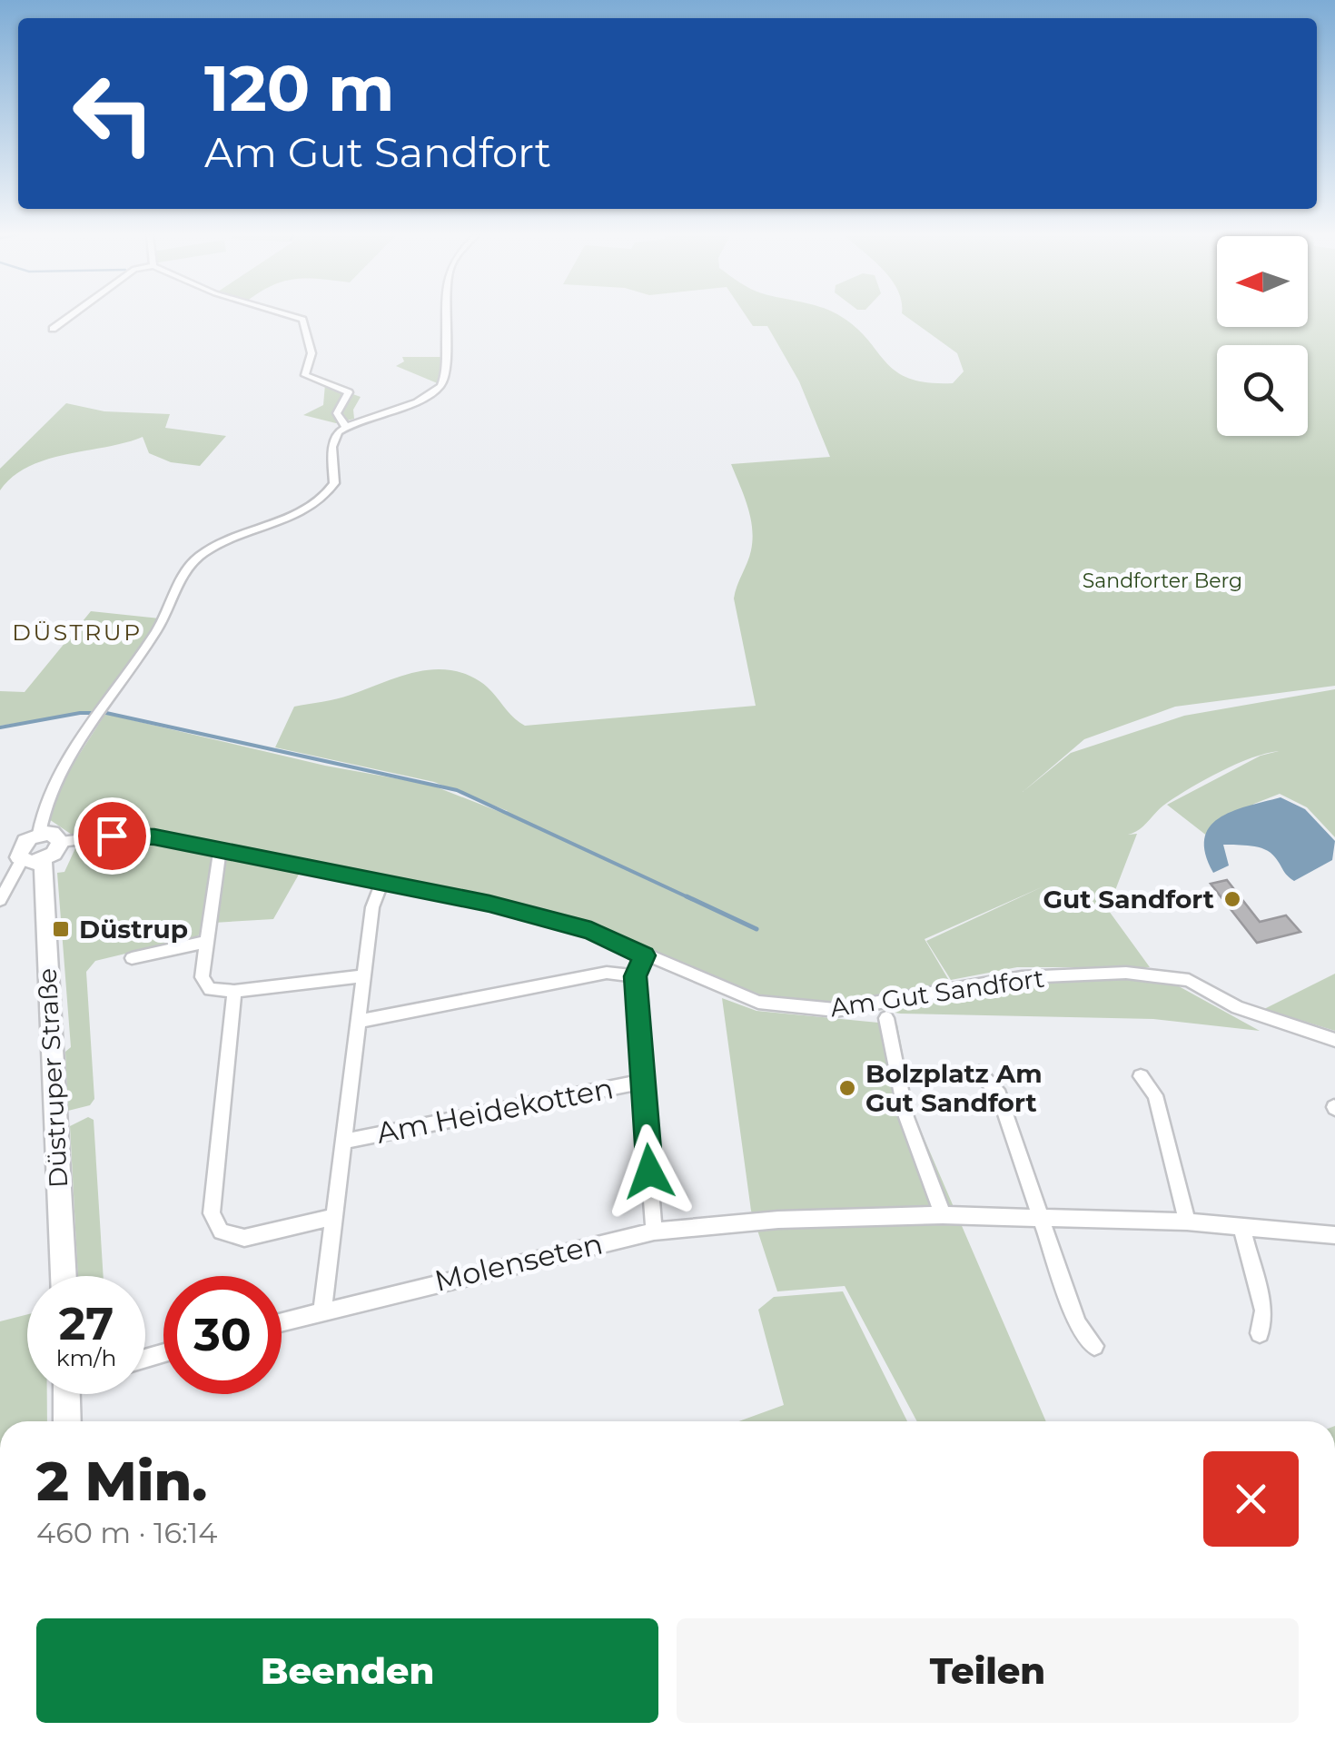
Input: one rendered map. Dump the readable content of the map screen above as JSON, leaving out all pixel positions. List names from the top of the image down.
{
  "streets": {
    "street": [
      "Am Gut Sandfort",
      "Düstruper Straße",
      "Am Heidekotten",
      "Molenseten"
    ]
  },
  "crossings": [
    ["Am Gut Sandfort", "Am Heidekotten"],
    ["Am Heidekotten", "Molenseten"]
  ],
  "districts": ["DÜSTRUP"],
  "parks": ["Sandforter Berg"],
  "places": {
    "other": ["Gut Sandfort", "Bolzplatz Am Gut Sandfort"],
    "transit": ["Düstrup"]
  },
  "north": "left",
  "page": {
    "turn": ["120 m", "Am Gut Sandfort"],
    "speed": "27 km/h",
    "limit": "30",
    "heading": ["2 Min.", "460 m · 16:14"],
    "buttons": ["Beenden", "Teilen"]
  }
}
